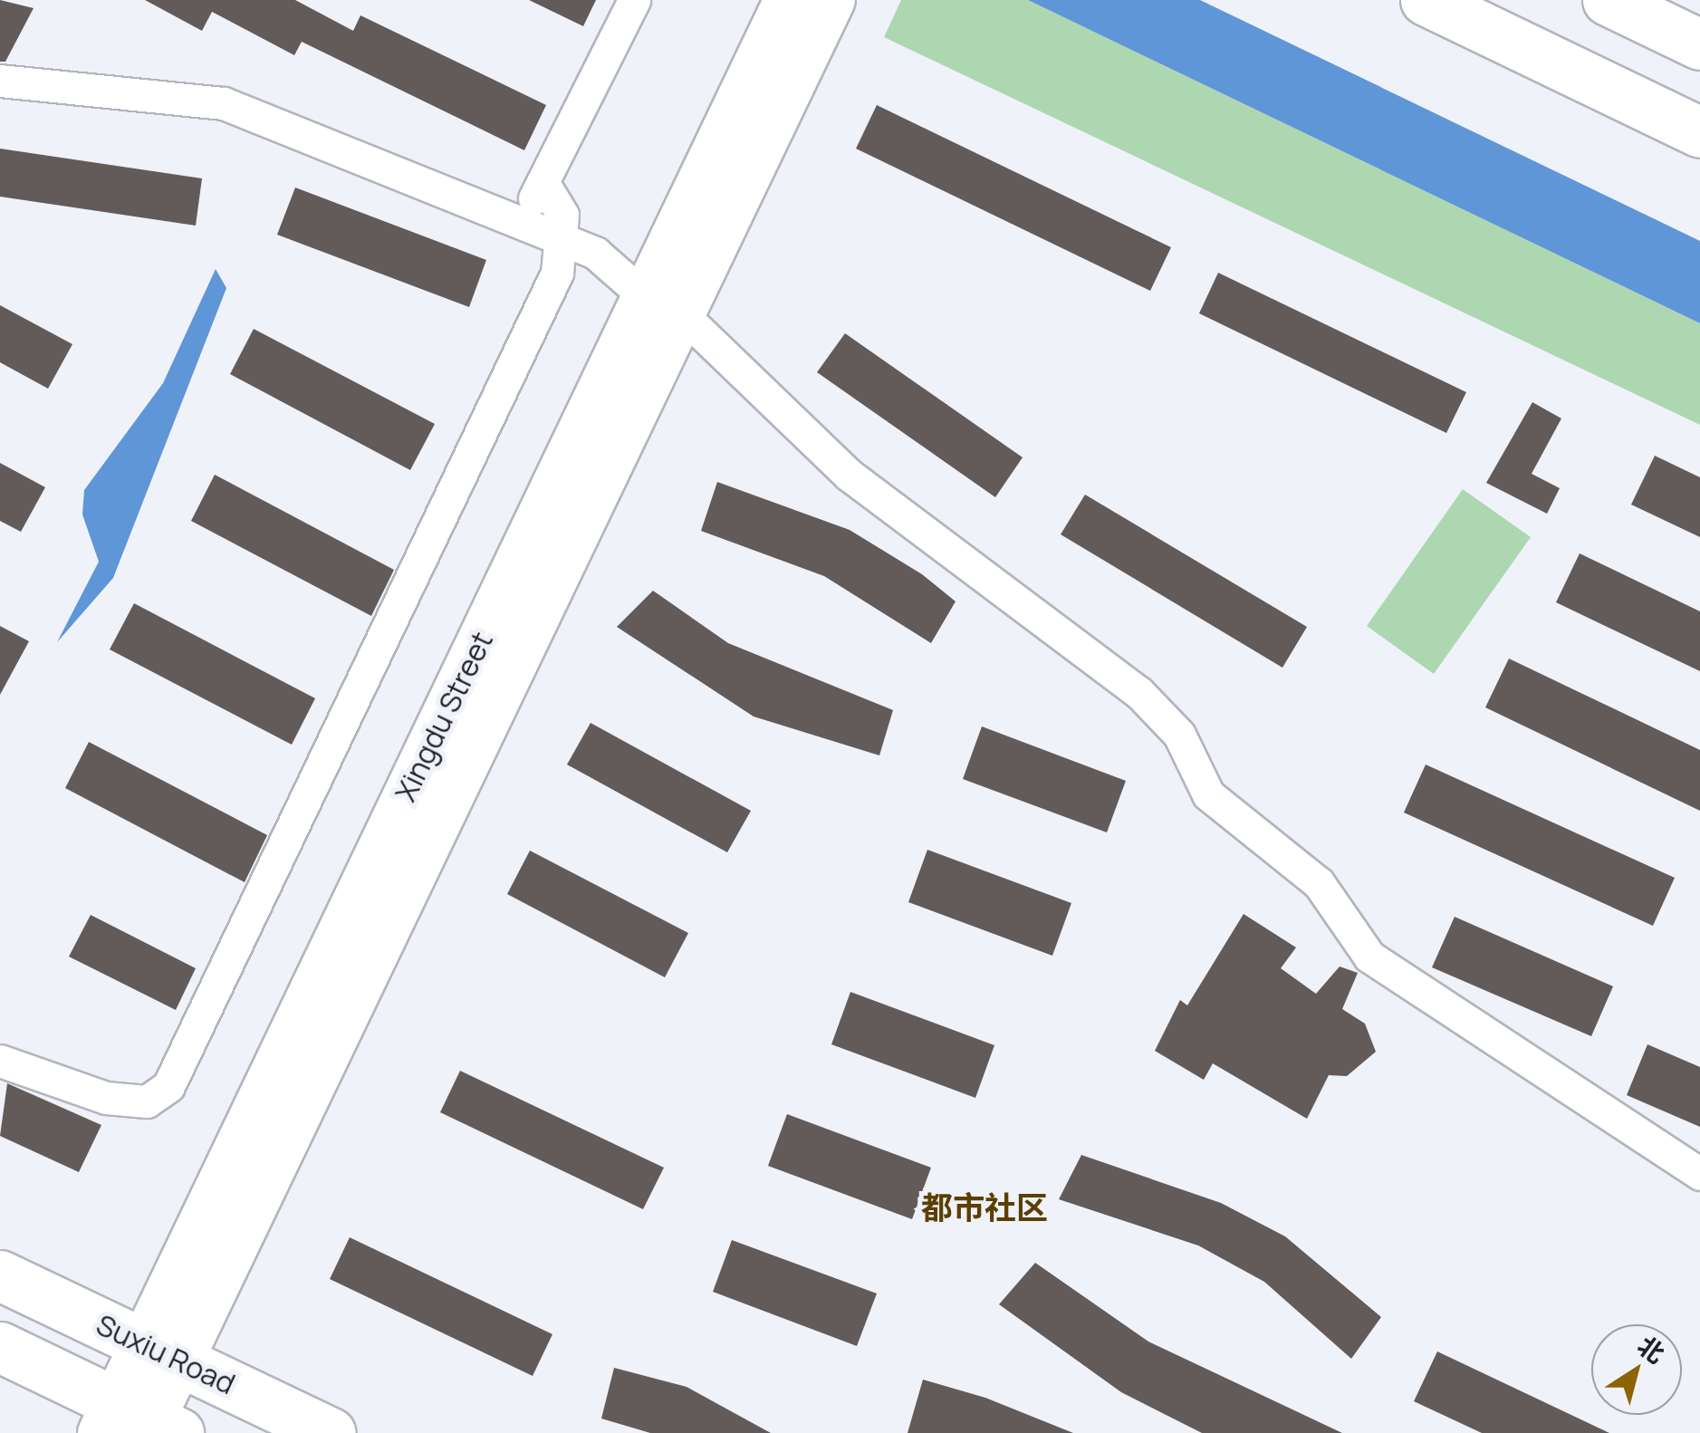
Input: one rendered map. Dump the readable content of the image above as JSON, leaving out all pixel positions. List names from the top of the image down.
{
  "streets": {
    "main road": ["Xingdu Street", "Suxiu Road"]
  },
  "crossings": [
    ["Xingdu Street", "Suxiu Road"]
  ],
  "districts": ["都市社区"],
  "north": "top right"
}
